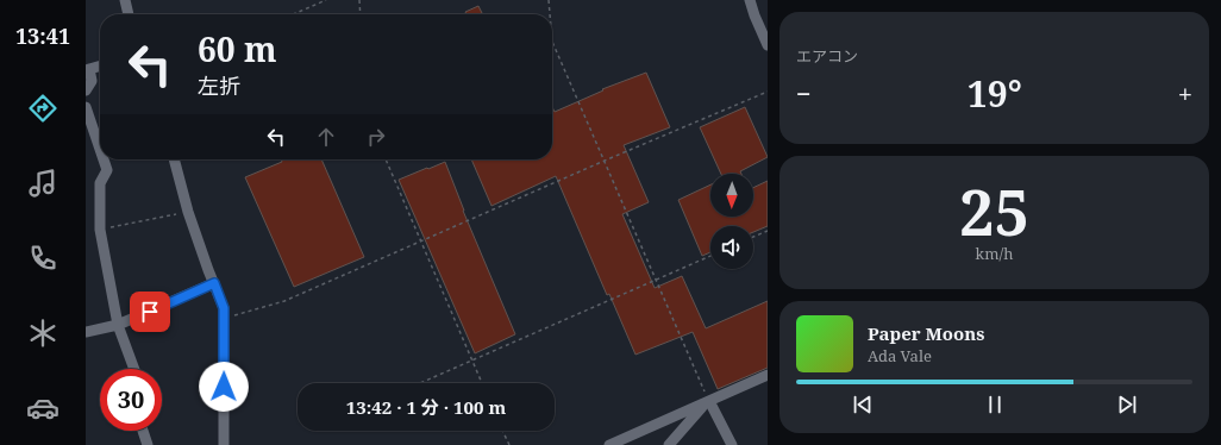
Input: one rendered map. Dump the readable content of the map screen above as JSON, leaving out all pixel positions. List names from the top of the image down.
{
  "north": "bottom",
  "page": {
    "tabs": "13:41",
    "tile": [
      "エアコン",
      ["25", "km/h"]
    ],
    "turn": ["60 m", "左折"],
    "heat": ["−", "19°", "+"],
    "song": ["Paper Moons", "Ada Vale"],
    "limit": "30",
    "trip": "13:42 · 1 分 · 100 m"
  }
}
